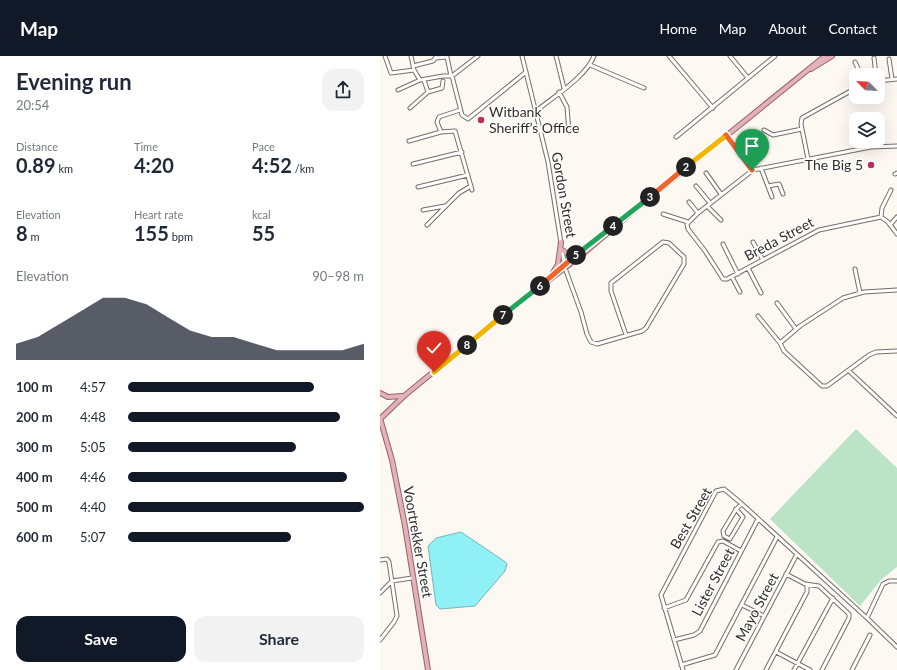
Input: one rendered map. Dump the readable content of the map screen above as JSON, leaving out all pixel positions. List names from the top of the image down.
{
  "streets": {
    "main road": ["Voortrekker Street"],
    "street": [
      "Gordon Street",
      "Breda Street",
      "Best Street",
      "Lister Street",
      "Mayo Street"
    ]
  },
  "crossings": [
    ["Best Street", "Lister Street"],
    ["Best Street", "Mayo Street"]
  ],
  "places": ["Witbank Sheriff’s Office", "The Big 5"],
  "north": "top left",
  "page": {
    "header": "Map",
    "nav": [
      "Home",
      "Map",
      "About",
      "Contact"
    ],
    "heading": ["Evening run", "20:54"],
    "stats": [
      ["Distance", "0.89 km"],
      ["Time", "4:20"],
      ["Pace", "4:52 /km"],
      ["Elevation", "8 m"],
      ["Heart rate", "155 bpm"],
      ["kcal", "55"]
    ],
    "pins": [
      "2",
      "3",
      "4",
      "5",
      "6",
      "7",
      "8"
    ],
    "chart": ["Elevation", "90–98 m"],
    "list": [
      {
        "name": "100 m",
        "note": "4:57"
      },
      {
        "name": "200 m",
        "note": "4:48"
      },
      {
        "name": "300 m",
        "note": "5:05"
      },
      {
        "name": "400 m",
        "note": "4:46"
      },
      {
        "name": "500 m",
        "note": "4:40"
      },
      {
        "name": "600 m",
        "note": "5:07"
      }
    ],
    "buttons": ["Save", "Share"]
  }
}
